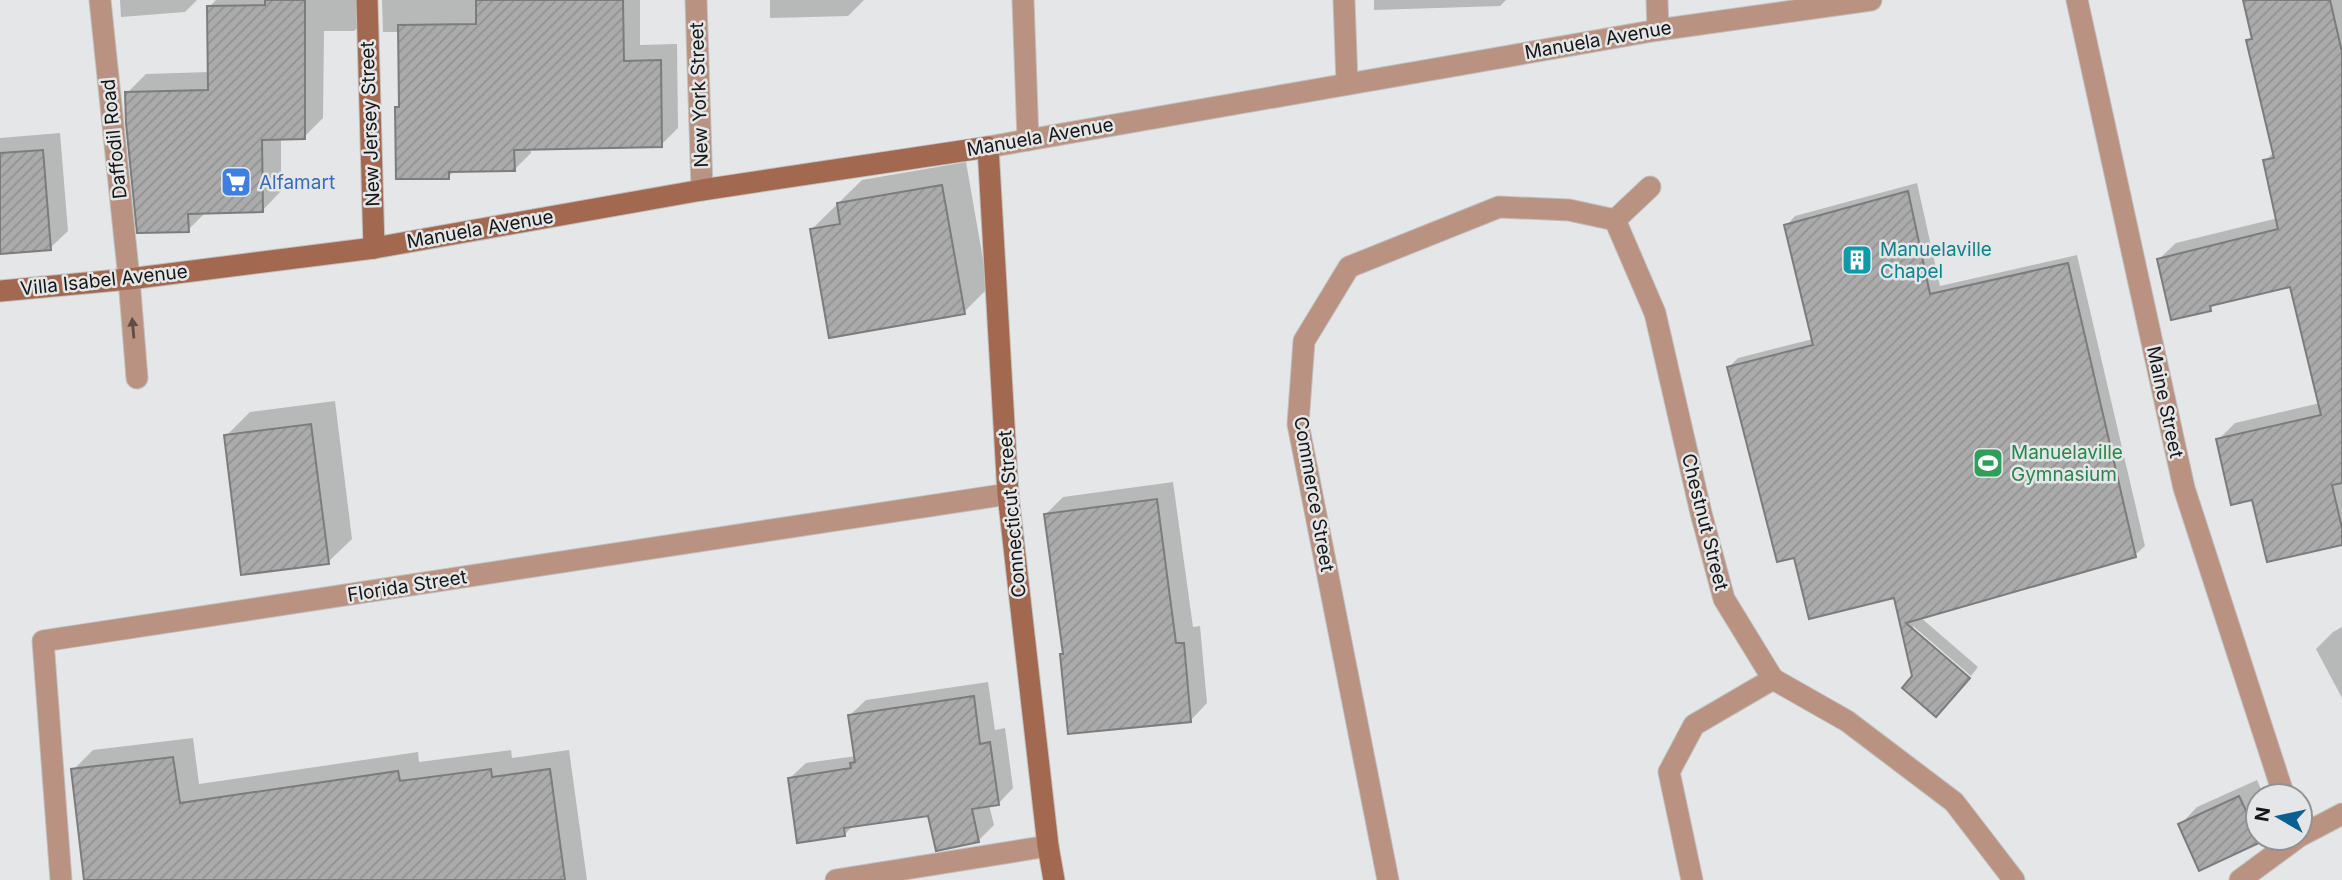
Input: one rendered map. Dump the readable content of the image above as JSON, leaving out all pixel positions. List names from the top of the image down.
{
  "streets": {
    "street": [
      "Manuela Avenue",
      "New York Street",
      "New Jersey Street",
      "Daffodil Road",
      "Villa Isabel Avenue",
      "Maine Street",
      "Commerce Street",
      "Connecticut Street",
      "Chestnut Street",
      "Florida Street"
    ]
  },
  "crossings": [
    ["Manuela Avenue", "New York Street"],
    ["Manuela Avenue", "New Jersey Street"],
    ["Manuela Avenue", "Villa Isabel Avenue"],
    ["Manuela Avenue", "Connecticut Street"],
    ["Daffodil Road", "Villa Isabel Avenue"],
    ["Commerce Street", "Chestnut Street"],
    ["Connecticut Street", "Florida Street"]
  ],
  "places": {
    "supermarket": ["Alfamart"],
    "building": ["Manuelaville Chapel"],
    "sports": ["Manuelaville Gymnasium"]
  },
  "north": "left"
}
